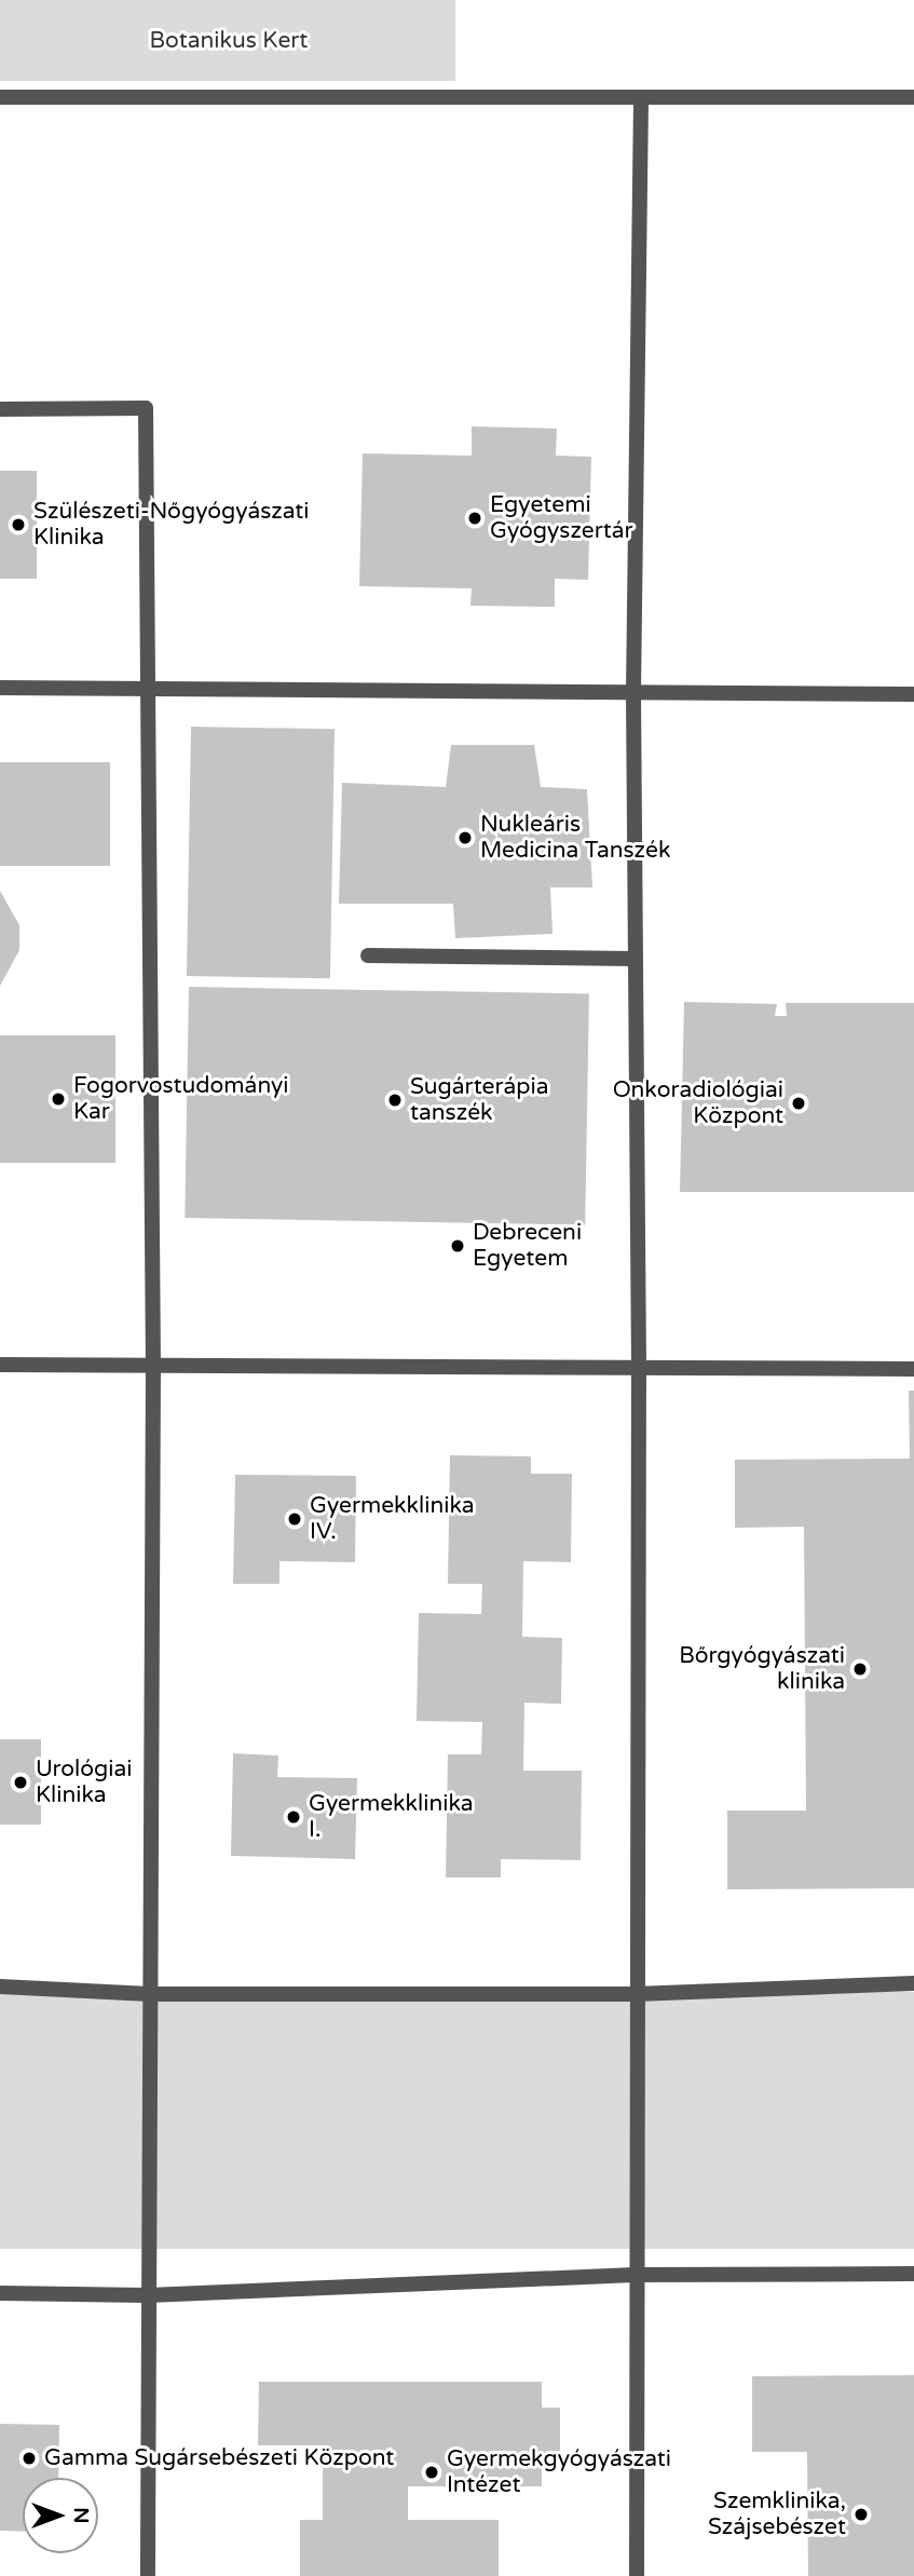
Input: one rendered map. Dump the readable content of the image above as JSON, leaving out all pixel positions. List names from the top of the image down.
{
  "parks": ["Botanikus Kert"],
  "places": [
    "Egyetemi Gyógyszertár",
    "Szülészeti-Nőgyógyászati Klinika",
    "Nukleáris Medicina Tanszék",
    "Fogorvostudományi Kar",
    "Sugárterápia tanszék",
    "Onkoradiológiai Központ",
    "Debreceni Egyetem",
    "Gyermekklinika IV.",
    "Bőrgyógyászati klinika",
    "Urológiai Klinika",
    "Gyermekklinika I.",
    "Gamma Sugársebészeti Központ",
    "Gyermekgyógyászati Intézet",
    "Szemklinika, Szájsebészet"
  ],
  "north": "right"
}
